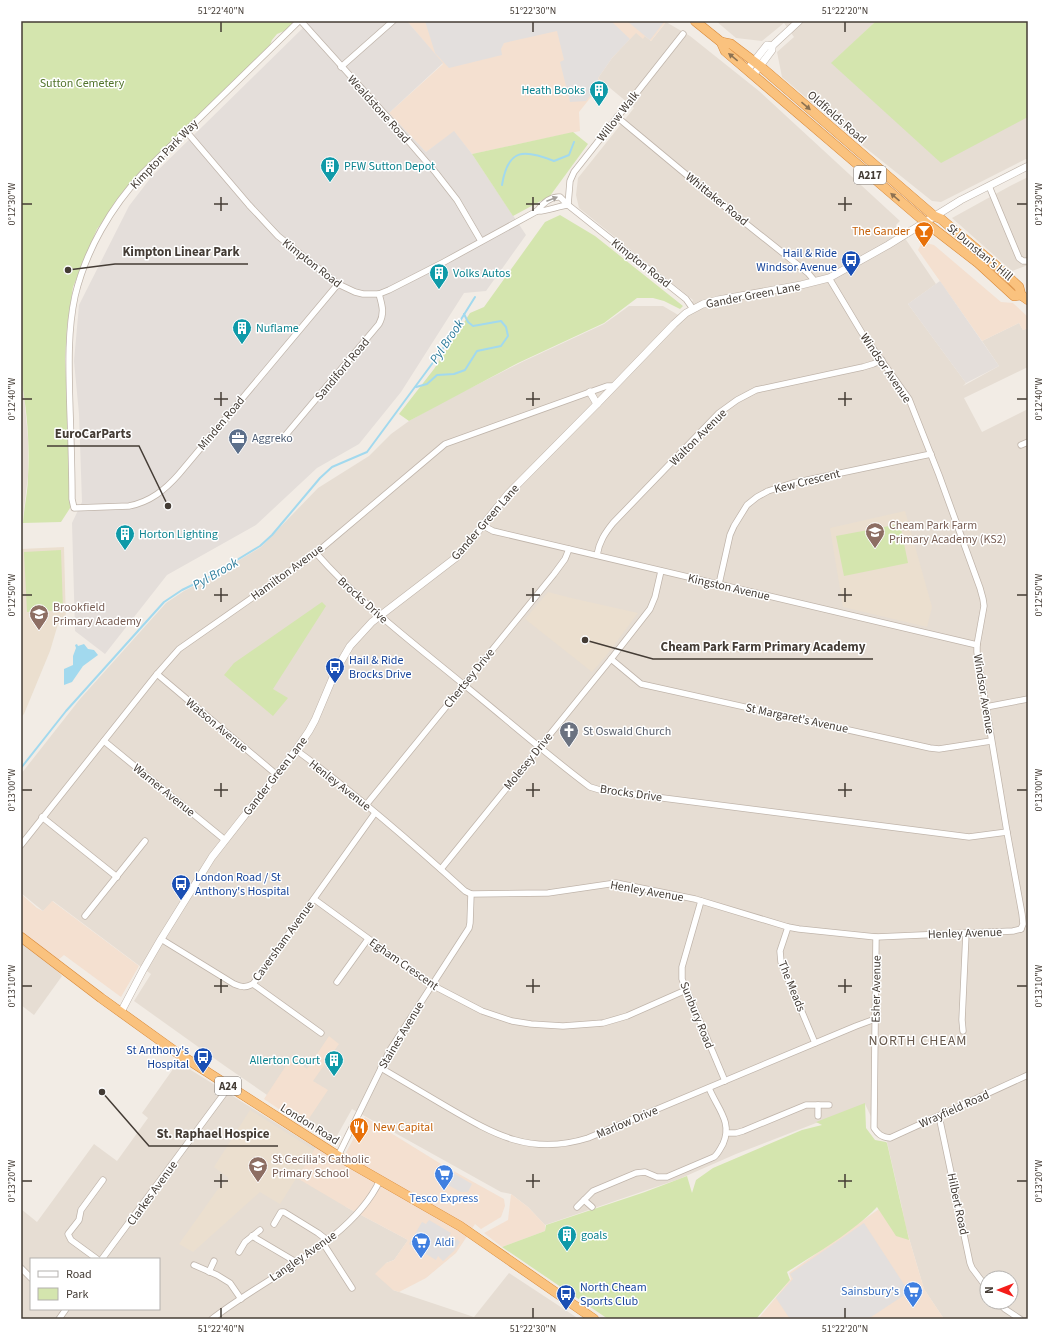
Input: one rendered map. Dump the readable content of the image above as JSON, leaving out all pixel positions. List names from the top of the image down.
{
  "streets": {
    "highway": [
      "Oldfields Road",
      "A217",
      "St Dunstan's Hill",
      "A24",
      "London Road"
    ],
    "street": [
      "Wealdstone Road",
      "Willow Walk",
      "Kimpton Park Way",
      "Whittaker Road",
      "Kimpton Road",
      "Gander Green Lane",
      "Windsor Avenue",
      "Sandiford Road",
      "Minden Road",
      "Walton Avenue",
      "Kew Crescent",
      "Hamilton Avenue",
      "Kingston Avenue",
      "Brocks Drive",
      "Chertsey Drive",
      "St Margaret's Avenue",
      "Watson Avenue",
      "Molesey Drive",
      "Henley Avenue",
      "Warner Avenue",
      "Caversham Avenue",
      "Egham Crescent",
      "The Meads",
      "Esher Avenue",
      "Sunbury Road",
      "Staines Avenue",
      "Wrayfield Road",
      "Marlow Drive",
      "Clarkes Avenue",
      "Hilbert Road",
      "Langley Avenue"
    ]
  },
  "crossings": [
    ["Wealdstone Road", "Kimpton Park Way"],
    ["Wealdstone Road", "Kimpton Road"],
    ["Willow Walk", "Whittaker Road"],
    ["Willow Walk", "Kimpton Road"],
    ["Oldfields Road", "St Dunstan's Hill"],
    ["Oldfields Road", "Gander Green Lane"],
    ["Kimpton Park Way", "Kimpton Road"],
    ["Kimpton Park Way", "Minden Road"],
    ["Whittaker Road", "Gander Green Lane"],
    ["St Dunstan's Hill", "Gander Green Lane"],
    ["Kimpton Road", "Gander Green Lane"],
    ["Kimpton Road", "Sandiford Road"],
    ["Kimpton Road", "Minden Road"],
    ["Gander Green Lane", "Windsor Avenue"],
    ["Gander Green Lane", "Hamilton Avenue"],
    ["Gander Green Lane", "Kingston Avenue"],
    ["Gander Green Lane", "Brocks Drive"],
    ["Gander Green Lane", "Watson Avenue"],
    ["Gander Green Lane", "Henley Avenue"],
    ["Gander Green Lane", "Warner Avenue"],
    ["Gander Green Lane", "Caversham Avenue"],
    ["Gander Green Lane", "London Road"],
    ["Windsor Avenue", "Walton Avenue"],
    ["Windsor Avenue", "Kew Crescent"],
    ["Windsor Avenue", "Kingston Avenue"],
    ["Windsor Avenue", "Brocks Drive"],
    ["Windsor Avenue", "St Margaret's Avenue"],
    ["Windsor Avenue", "Henley Avenue"],
    ["Walton Avenue", "Kingston Avenue"],
    ["Kew Crescent", "Kingston Avenue"],
    ["Hamilton Avenue", "Brocks Drive"],
    ["Hamilton Avenue", "Watson Avenue"],
    ["Hamilton Avenue", "Warner Avenue"],
    ["Kingston Avenue", "Chertsey Drive"],
    ["Kingston Avenue", "Molesey Drive"],
    ["Brocks Drive", "Chertsey Drive"],
    ["Brocks Drive", "Molesey Drive"],
    ["Chertsey Drive", "Henley Avenue"],
    ["St Margaret's Avenue", "Molesey Drive"],
    ["Molesey Drive", "Henley Avenue"],
    ["Henley Avenue", "Caversham Avenue"],
    ["Henley Avenue", "The Meads"],
    ["Henley Avenue", "Esher Avenue"],
    ["Henley Avenue", "Sunbury Road"],
    ["Henley Avenue", "Staines Avenue"],
    ["Caversham Avenue", "Egham Crescent"],
    ["Egham Crescent", "Sunbury Road"],
    ["Egham Crescent", "Staines Avenue"],
    ["The Meads", "Marlow Drive"],
    ["Esher Avenue", "Wrayfield Road"],
    ["Esher Avenue", "Marlow Drive"],
    ["Sunbury Road", "Marlow Drive"],
    ["Staines Avenue", "Marlow Drive"],
    ["Staines Avenue", "London Road"],
    ["Wrayfield Road", "Hilbert Road"],
    ["London Road", "Clarkes Avenue"],
    ["London Road", "Langley Avenue"]
  ],
  "districts": ["NORTH CHEAM"],
  "water": ["Pyl Brook"],
  "parks": ["Sutton Cemetery"],
  "places": {
    "building": [
      "Heath Books",
      "PFW Sutton Depot",
      "Volks Autos",
      "Nuflame",
      "Horton Lighting",
      "Allerton Court",
      "goals"
    ],
    "bar": ["The Gander"],
    "other": [
      "Kimpton Linear Park",
      "EuroCarParts",
      "Cheam Park Farm Primary Academy",
      "St. Raphael Hospice"
    ],
    "bus stop": [
      "Hail & Ride Windsor Avenue",
      "Hail & Ride Brocks Drive",
      "London Road / St Anthony's Hospital",
      "St Anthony's Hospital",
      "North Cheam Sports Club"
    ],
    "office": ["Aggreko"],
    "school or university": ["Cheam Park Farm Primary Academy (KS2)", "Brookfield Primary Academy", "St Cecilia's Catholic Primary School"],
    "church": ["St Oswald Church"],
    "restaurant": ["New Capital"],
    "supermarket": ["Tesco Express", "Aldi", "Sainsbury's"]
  },
  "legend": ["Road", "Park"],
  "north": "left",
  "coordinates": [
    "51°22'40\"N",
    "51°22'30\"N",
    "51°22'20\"N",
    "0°12'30\"W",
    "0°12'40\"W",
    "0°12'50\"W",
    "0°13'00\"W",
    "0°13'10\"W",
    "0°13'20\"W"
  ]
}
